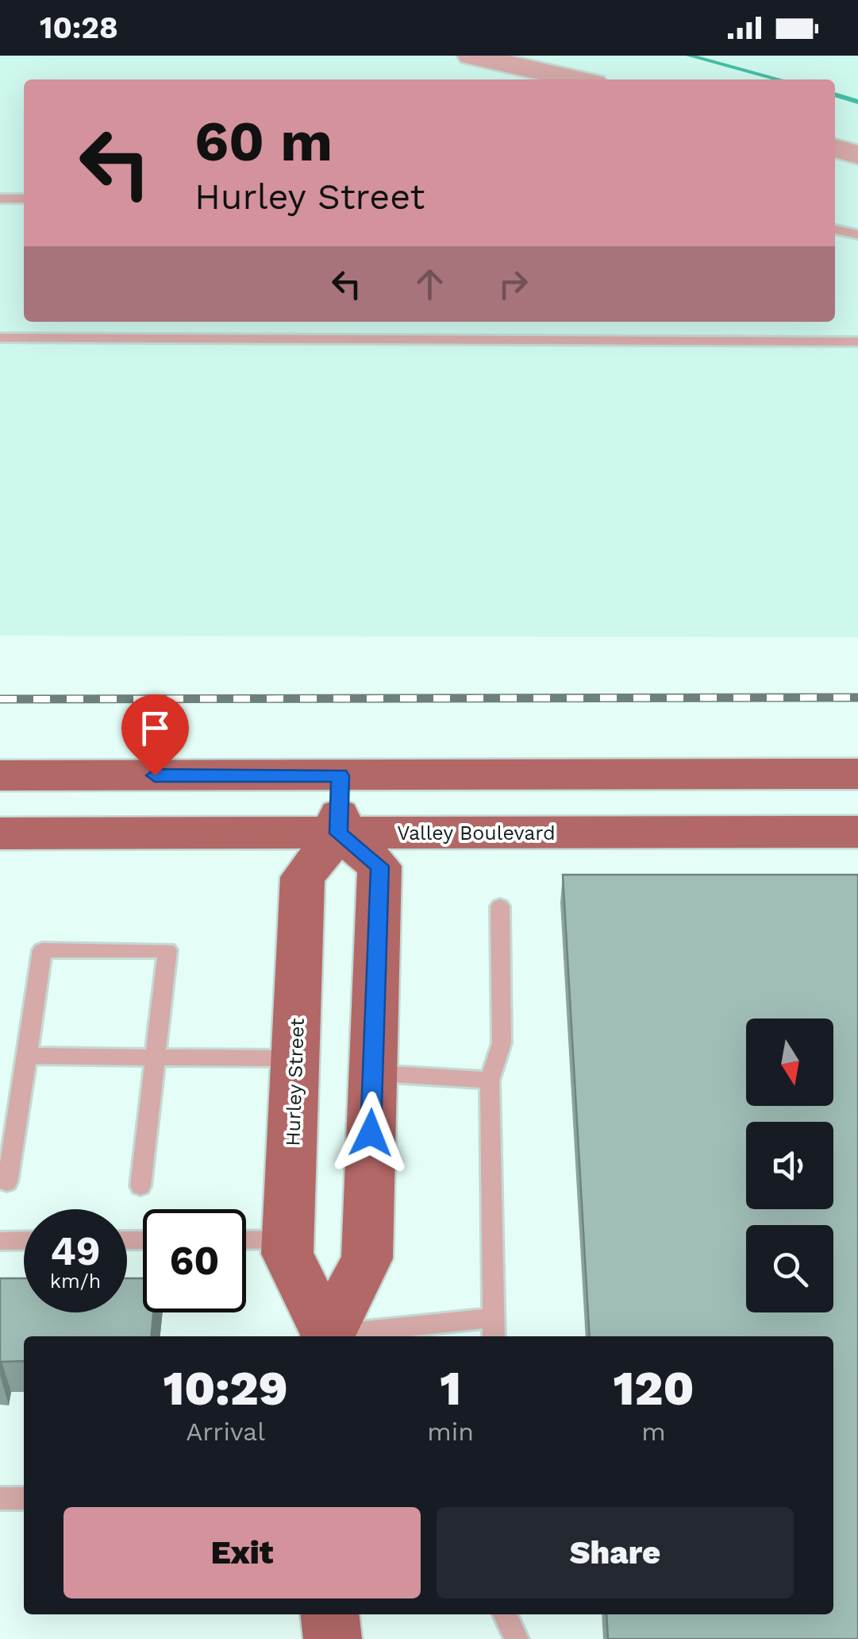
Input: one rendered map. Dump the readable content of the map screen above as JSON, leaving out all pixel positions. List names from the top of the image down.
{
  "streets": {
    "main road": ["Valley Boulevard", "Hurley Street"]
  },
  "crossings": [
    ["Valley Boulevard", "Hurley Street"]
  ],
  "north": "bottom",
  "page": {
    "status": "10:28",
    "turn": ["60 m", "Hurley Street"],
    "speed": "49 km/h",
    "limit": "60",
    "eta": [
      "10:29",
      "Arrival",
      "1",
      "min",
      "120",
      "m"
    ],
    "buttons": ["Exit", "Share"]
  }
}
